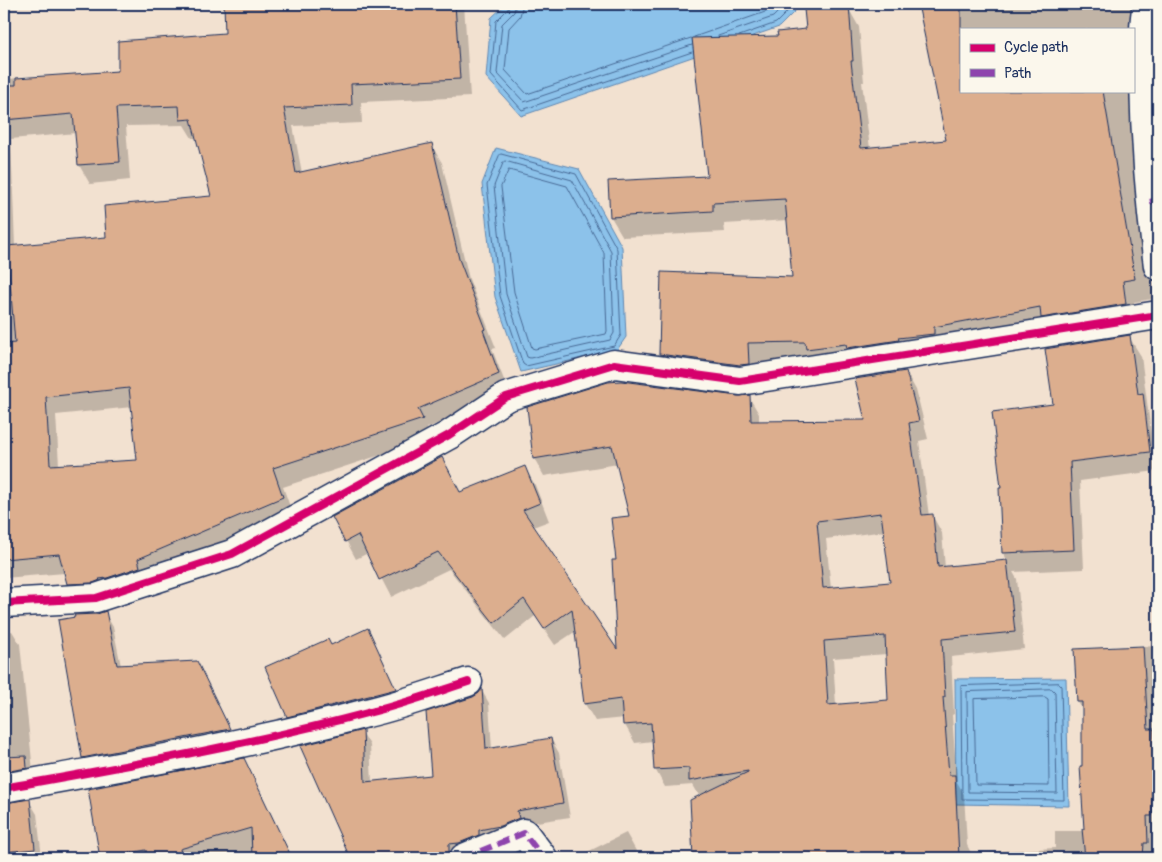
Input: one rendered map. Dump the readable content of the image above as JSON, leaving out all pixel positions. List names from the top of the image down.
{
  "legend": ["Cycle path", "Path"]
}
